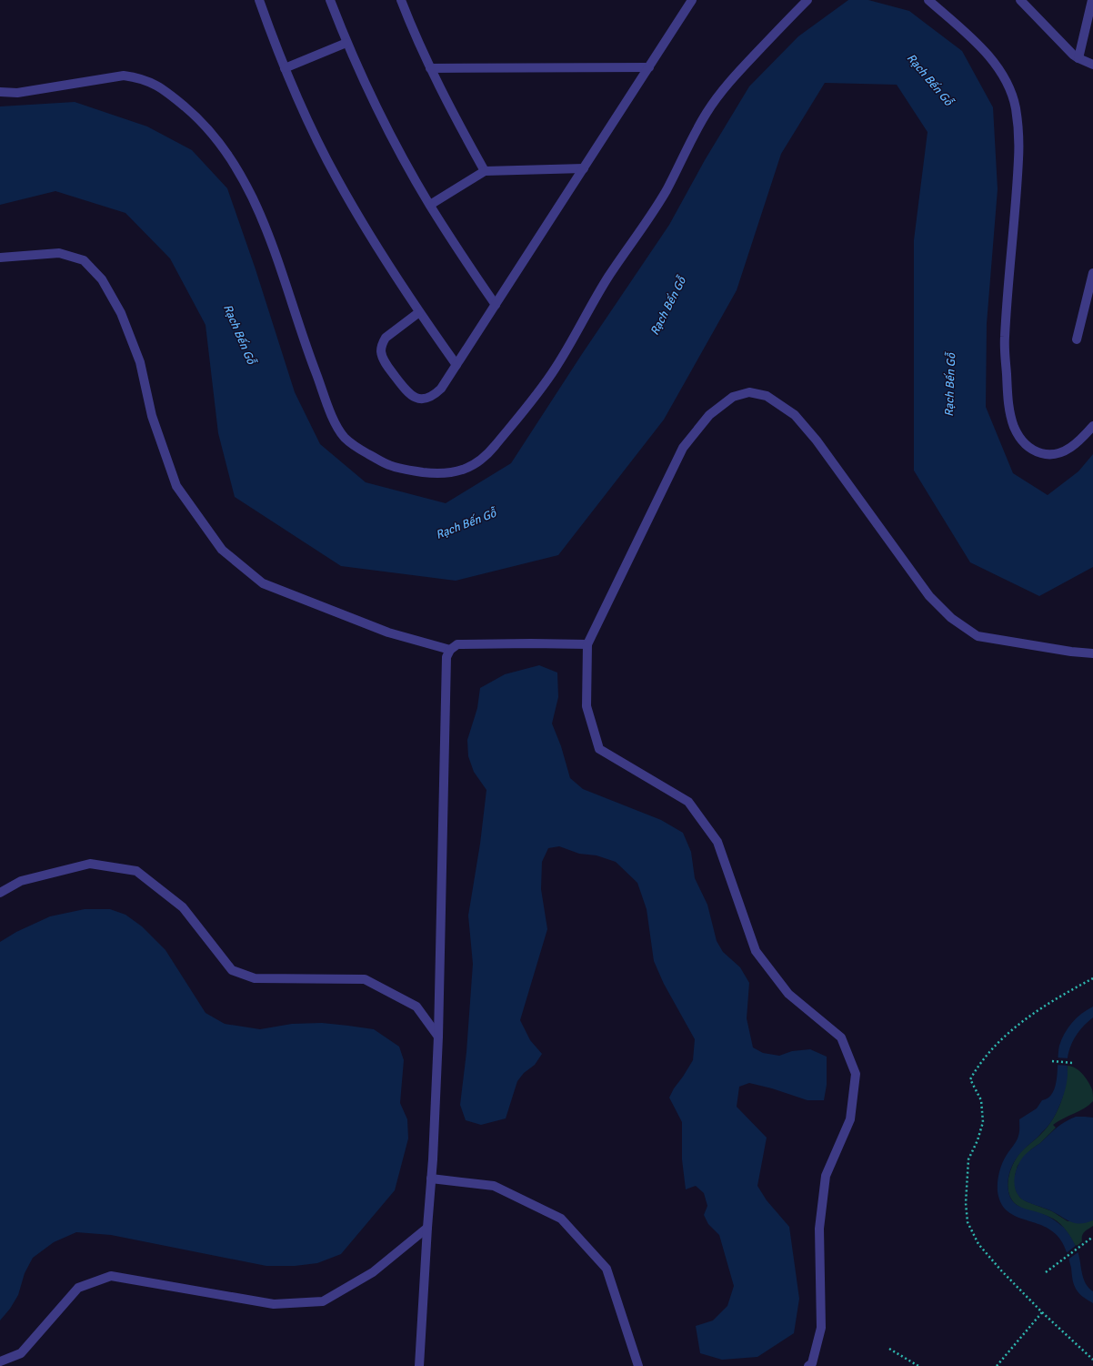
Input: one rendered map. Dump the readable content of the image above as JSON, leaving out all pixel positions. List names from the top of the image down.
{
  "water": ["Rạch Bến Gỗ"]
}
